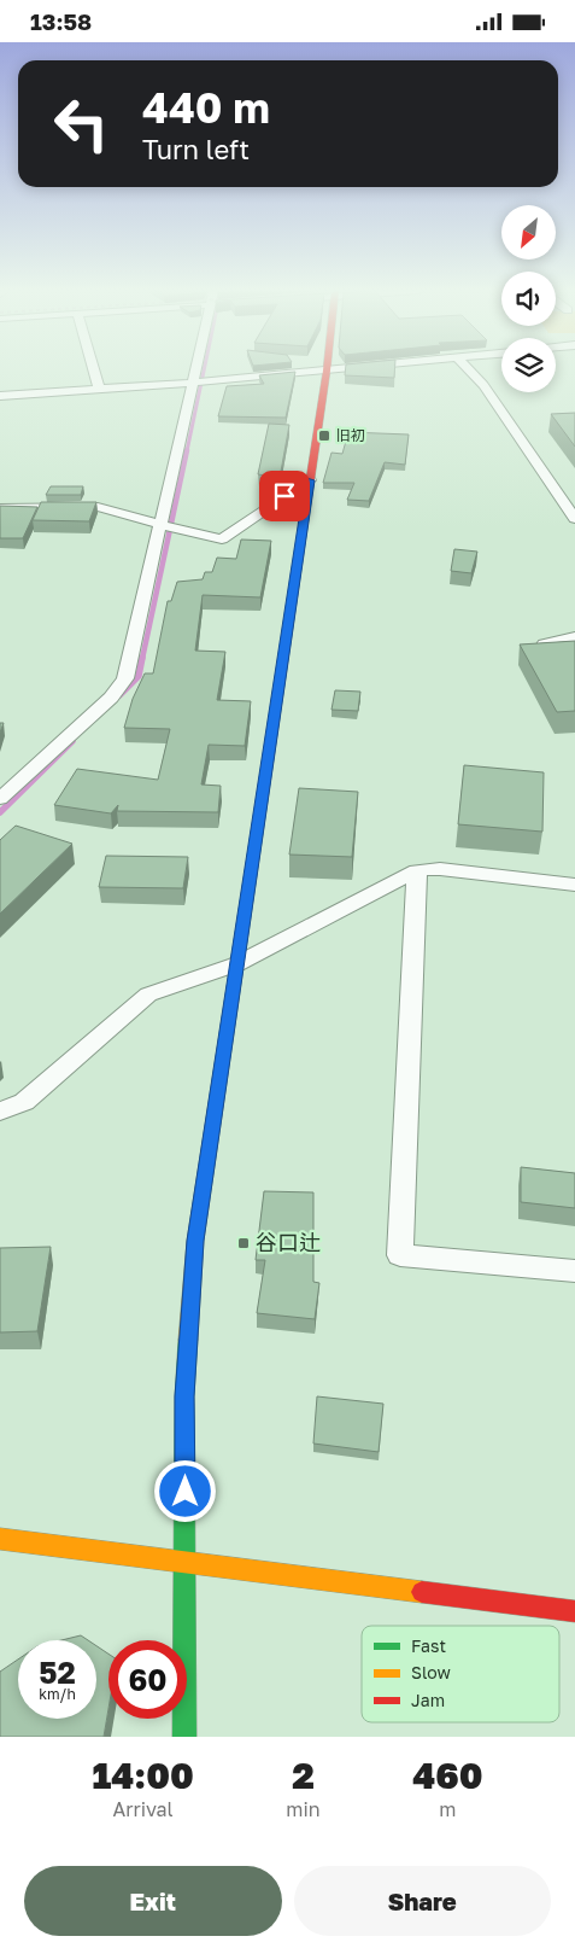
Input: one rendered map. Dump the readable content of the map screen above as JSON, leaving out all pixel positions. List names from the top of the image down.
{
  "places": {
    "transit": ["旧初", "谷口辻"]
  },
  "legend": ["Fast", "Slow", "Jam"],
  "north": "bottom left",
  "page": {
    "status": "13:58",
    "turn": ["440 m", "Turn left"],
    "speed": "52 km/h",
    "limit": "60",
    "eta": [
      "14:00",
      "Arrival",
      "2",
      "min",
      "460",
      "m"
    ],
    "buttons": ["Exit", "Share"]
  }
}
